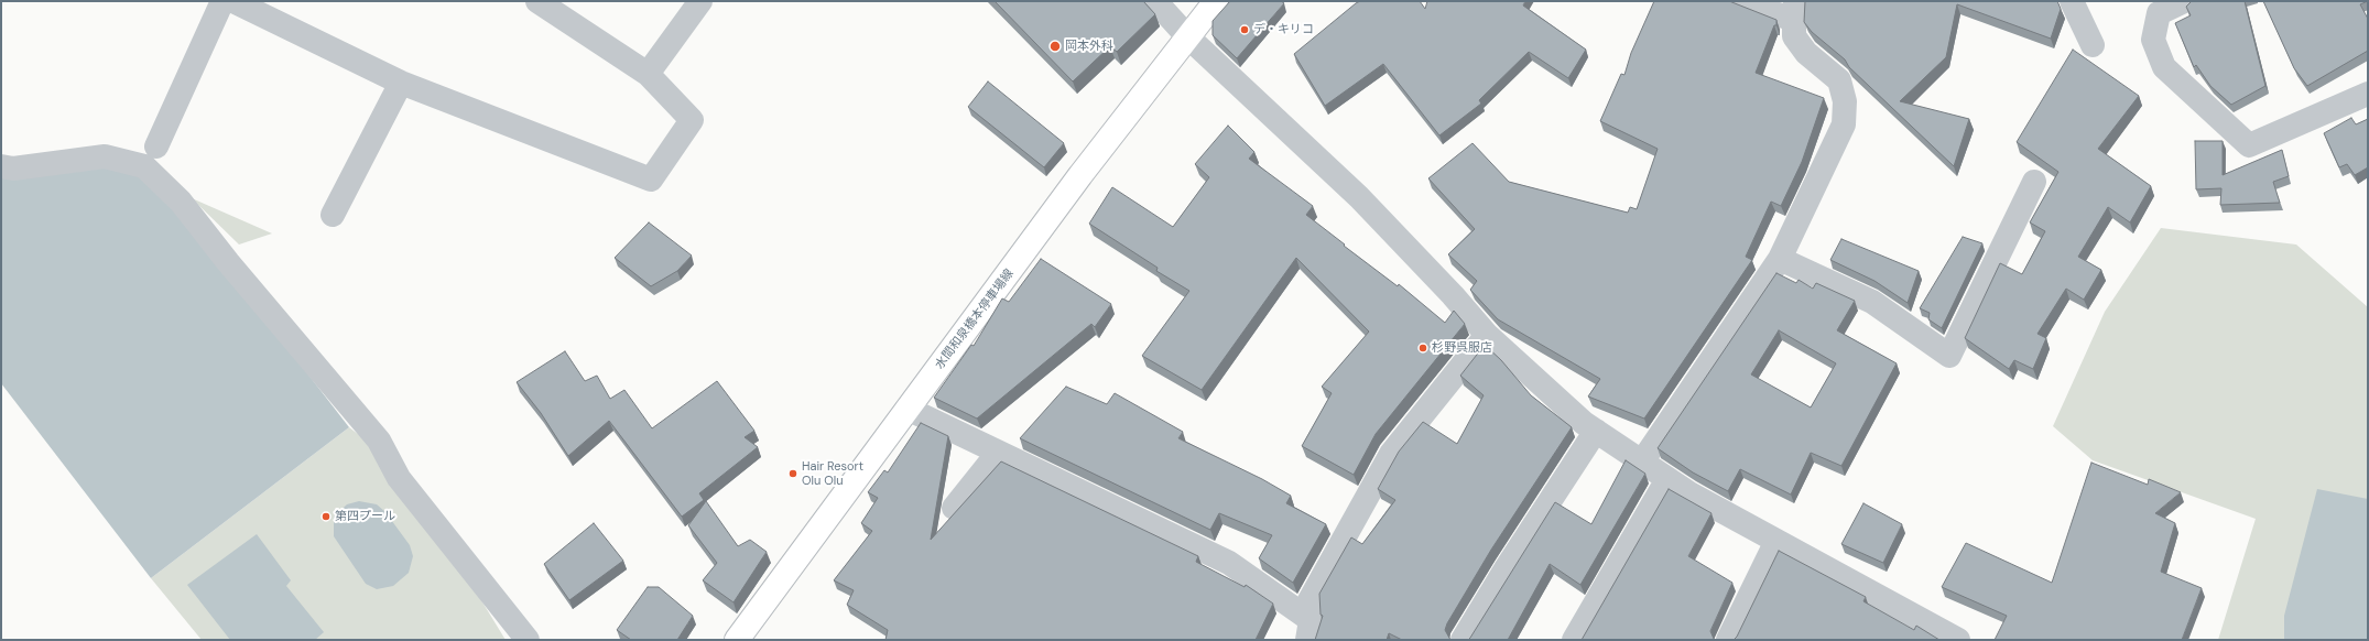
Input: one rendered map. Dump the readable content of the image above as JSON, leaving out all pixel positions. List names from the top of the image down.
{
  "streets": {
    "main road": ["水間和泉橋本停車場線"]
  },
  "places": [
    "デ・キリコ",
    "岡本外科",
    "杉野呉服店",
    "Hair Resort Olu Olu",
    "第四プール"
  ]
}
